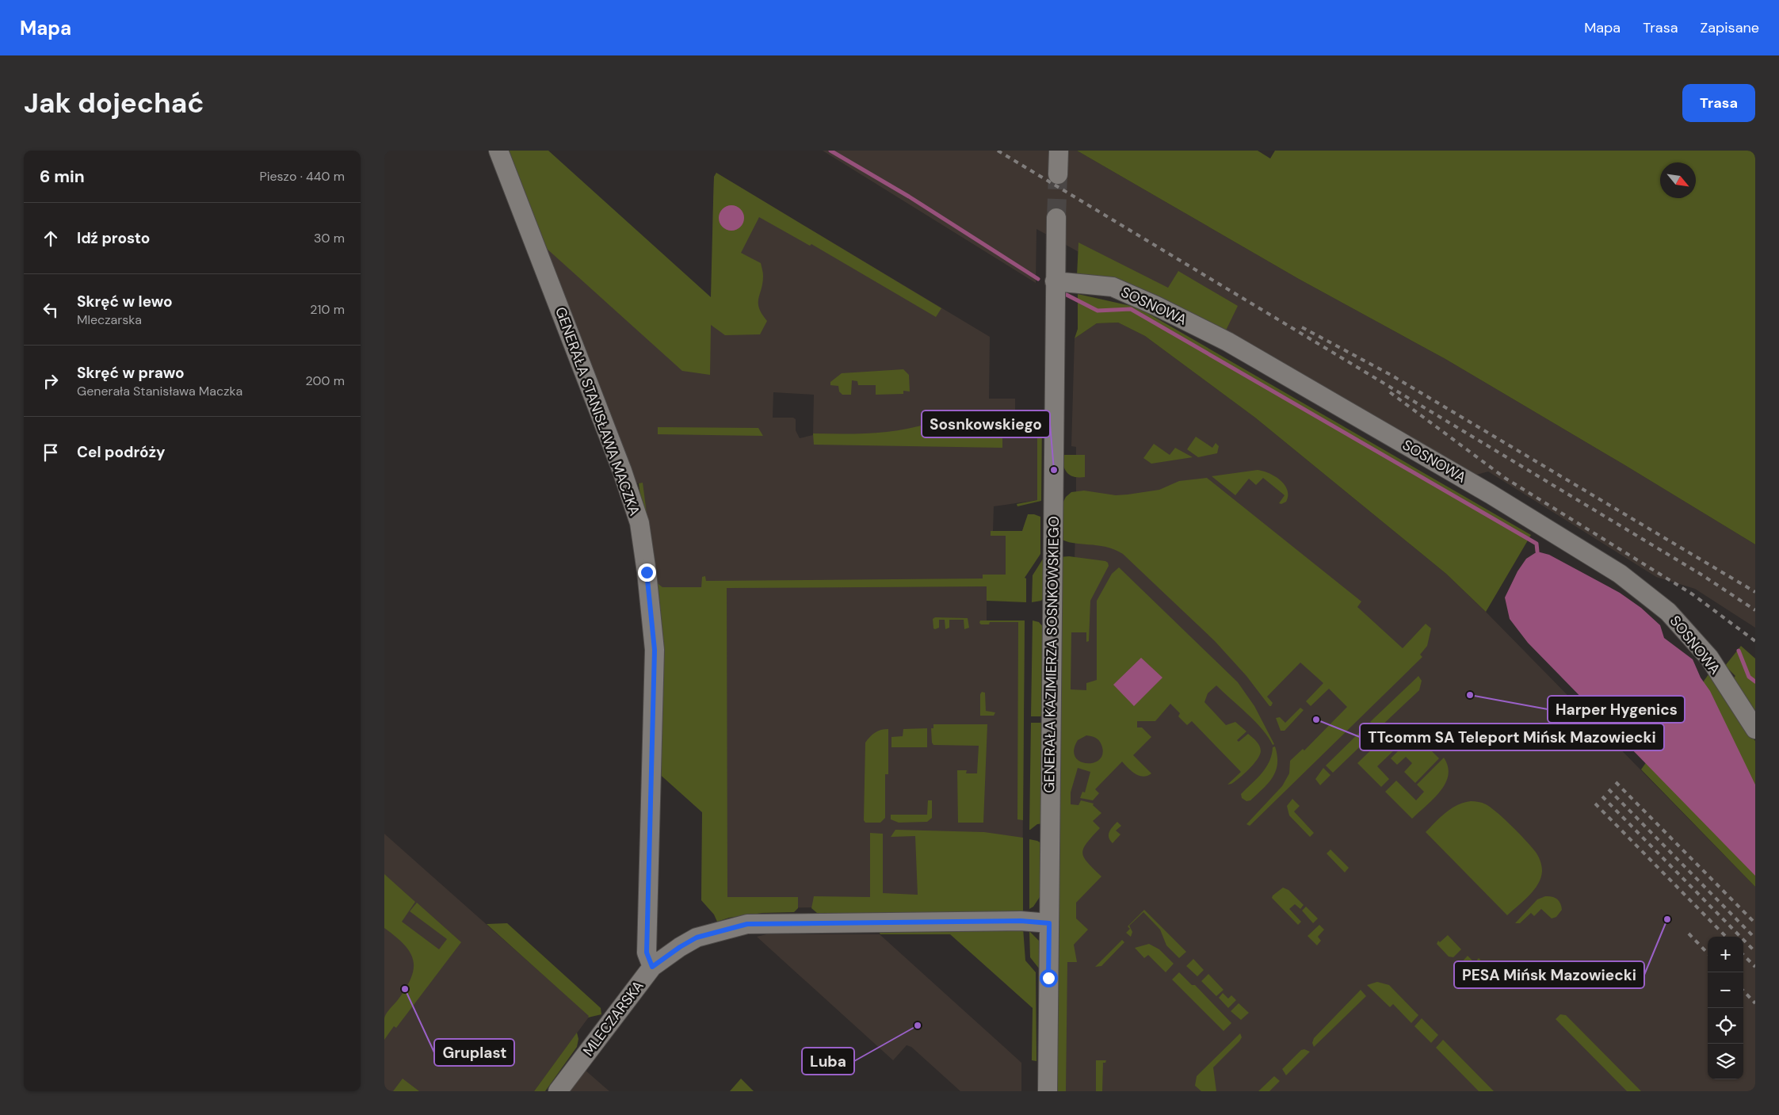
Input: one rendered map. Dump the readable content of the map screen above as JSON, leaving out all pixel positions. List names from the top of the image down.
{
  "streets": {
    "street": [
      "SOSNOWA",
      "GENERAŁA STANISŁAWA MACZKA",
      "GENERAŁA KAZIMIERZA SOSNKOWSKIEGO",
      "MLECZARSKA"
    ]
  },
  "crossings": [
    ["SOSNOWA", "GENERAŁA KAZIMIERZA SOSNKOWSKIEGO"],
    ["GENERAŁA STANISŁAWA MACZKA", "MLECZARSKA"],
    ["GENERAŁA KAZIMIERZA SOSNKOWSKIEGO", "MLECZARSKA"]
  ],
  "places": [
    "Sosnkowskiego",
    "Harper Hygenics",
    "TTcomm SA Teleport Mińsk Mazowiecki",
    "PESA Mińsk Mazowiecki",
    "Gruplast",
    "Luba"
  ],
  "north": "bottom right",
  "page": {
    "header": "Mapa",
    "nav": ["Mapa", "Trasa", "Zapisane"],
    "buttons": "Trasa",
    "title": "Jak dojechać",
    "heading": ["6 min", "Pieszo · 440 m"],
    "list": [
      ["Idź prosto", "30 m"],
      ["Skręć w lewo", "Mleczarska", "210 m"],
      ["Skręć w prawo", "Generała Stanisława Maczka", "200 m"],
      "Cel podróży"
    ],
    "map_buttons": ["+", "−"]
  }
}
